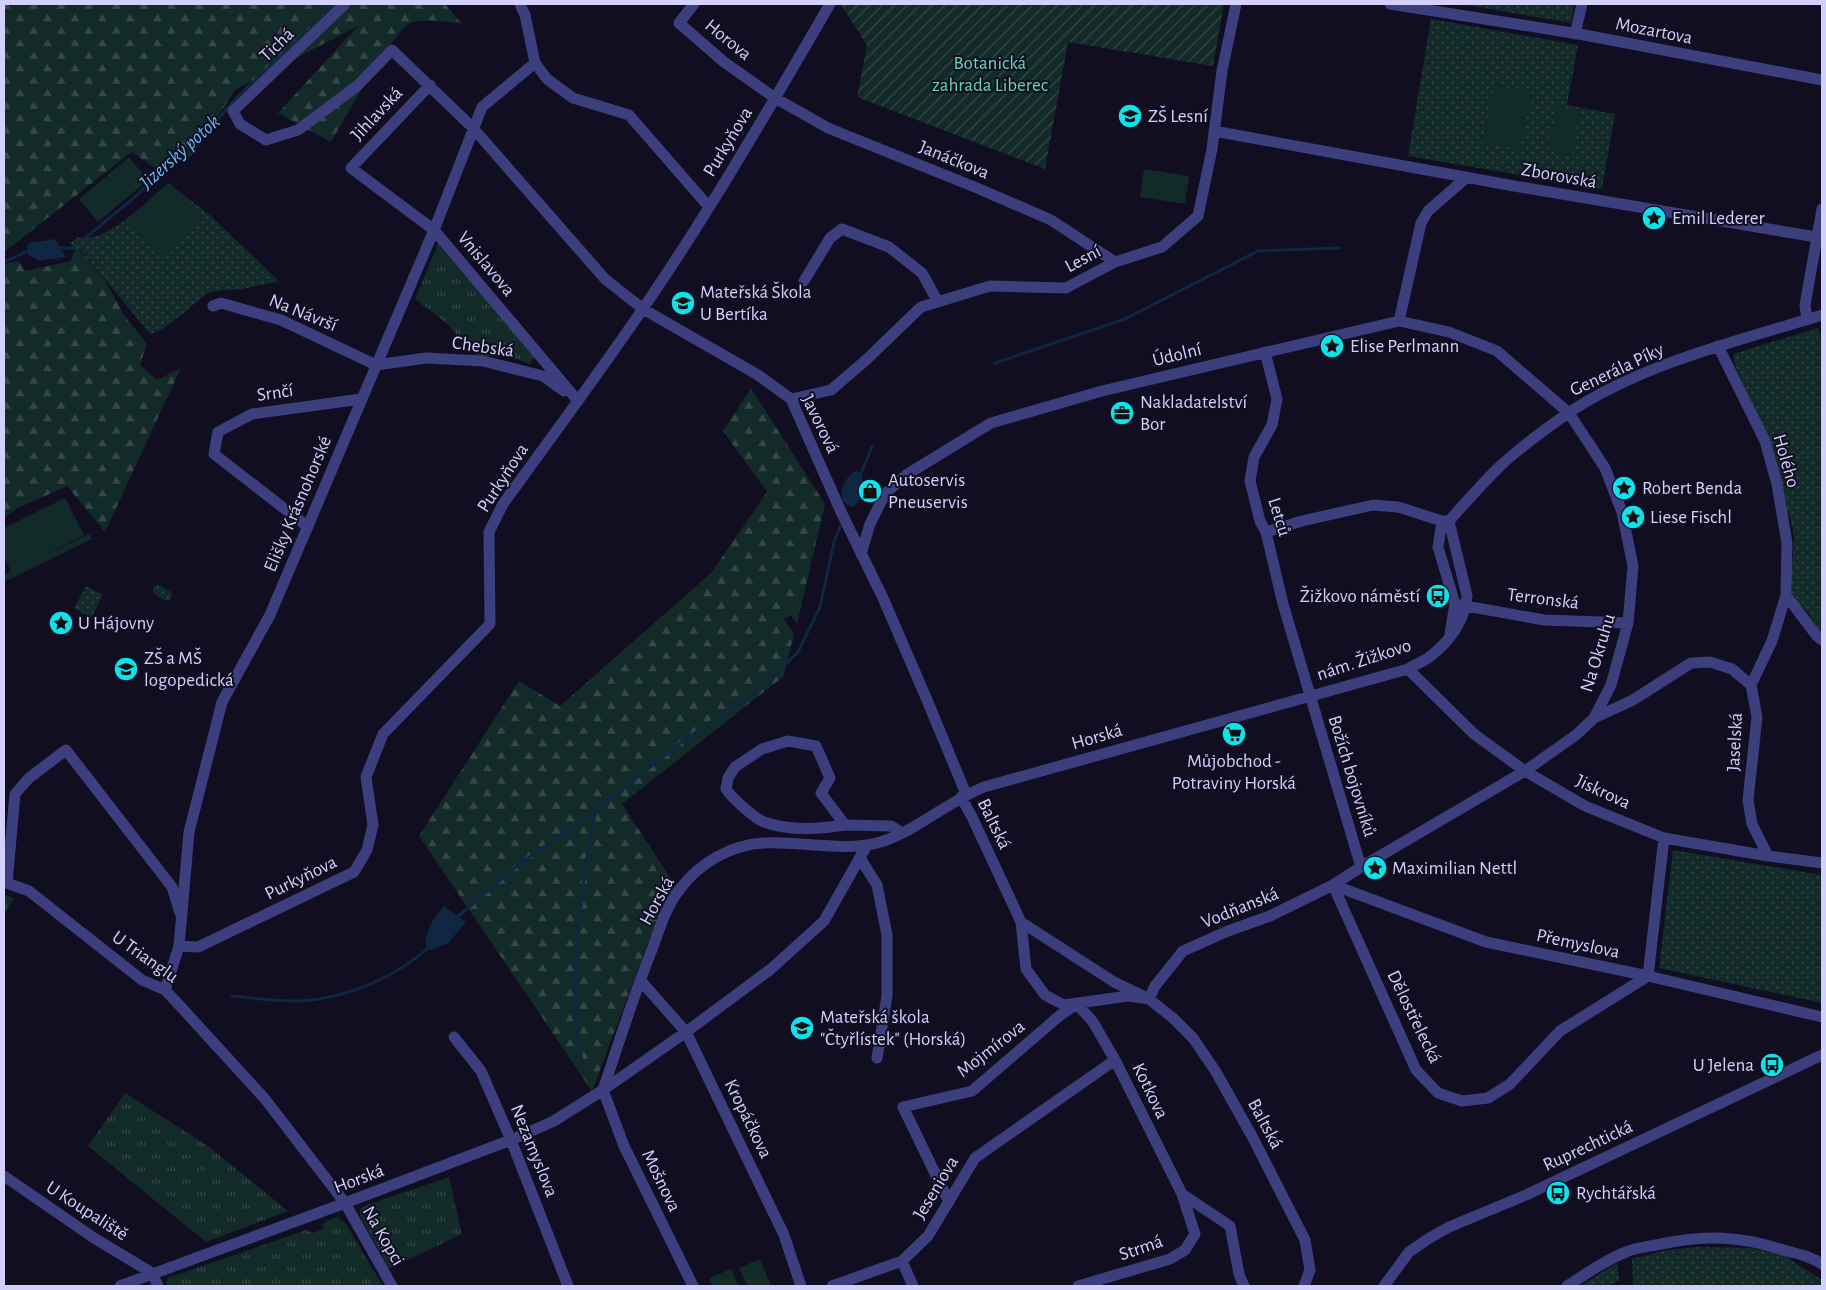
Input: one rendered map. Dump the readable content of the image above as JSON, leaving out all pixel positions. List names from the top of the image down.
{
  "streets": {
    "street": [
      "Mozartova",
      "Horova",
      "Tichá",
      "Jihlavská",
      "Purkyňova",
      "Janáčkova",
      "Zborovská",
      "Lesní",
      "Vnislavova",
      "Na Návrší",
      "Chebská",
      "Údolní",
      "Generála Píky",
      "Srnčí",
      "Javorová",
      "Holého",
      "Elišky Krásnohorské",
      "Letců",
      "Terronská",
      "Na Okruhu",
      "nám. Žižkovo",
      "Horská",
      "Jaselská",
      "Božích bojovníků",
      "Jiskrova",
      "Baltská",
      "Vodňanská",
      "Přemyslova",
      "U Trianglu",
      "Dělostřelecká",
      "Mojmírova",
      "Kotkova",
      "Kropáčkova",
      "Ruprechtická",
      "Nezamyslova",
      "Mošnova",
      "Jeseniova",
      "U Koupaliště",
      "Na Kopci",
      "Strmá"
    ]
  },
  "crossings": [
    ["Horova", "Purkyňova"],
    ["Horova", "Janáčkova"],
    ["Tichá", "Javorová"],
    ["Jihlavská", "Vnislavova"],
    ["Jihlavská", "Javorová"],
    ["Purkyňova", "Janáčkova"],
    ["Purkyňova", "Vnislavova"],
    ["Purkyňova", "Chebská"],
    ["Purkyňova", "Javorová"],
    ["Purkyňova", "Elišky Krásnohorské"],
    ["Janáčkova", "Lesní"],
    ["Zborovská", "Lesní"],
    ["Lesní", "Javorová"],
    ["Vnislavova", "Chebská"],
    ["Vnislavova", "Elišky Krásnohorské"],
    ["Na Návrší", "Chebská"],
    ["Na Návrší", "Elišky Krásnohorské"],
    ["Chebská", "Elišky Krásnohorské"],
    ["Údolní", "Javorová"],
    ["Údolní", "Letců"],
    ["Údolní", "Na Okruhu"],
    ["Generála Píky", "Holého"],
    ["Generála Píky", "Na Okruhu"],
    ["Srnčí", "Elišky Krásnohorské"],
    ["Javorová", "Elišky Krásnohorské"],
    ["Javorová", "Horská"],
    ["Javorová", "Baltská"],
    ["Holého", "Jaselská"],
    ["Elišky Krásnohorské", "U Trianglu"],
    ["Letců", "nám. Žižkovo"],
    ["Letců", "Horská"],
    ["Letců", "Božích bojovníků"],
    ["Terronská", "Na Okruhu"],
    ["Terronská", "nám. Žižkovo"],
    ["Na Okruhu", "Božích bojovníků"],
    ["Na Okruhu", "Jiskrova"],
    ["Na Okruhu", "Vodňanská"],
    ["nám. Žižkovo", "Horská"],
    ["nám. Žižkovo", "Božích bojovníků"],
    ["nám. Žižkovo", "Jiskrova"],
    ["Horská", "Božích bojovníků"],
    ["Horská", "Baltská"],
    ["Horská", "U Trianglu"],
    ["Horská", "Kropáčkova"],
    ["Horská", "Nezamyslova"],
    ["Horská", "Mošnova"],
    ["Horská", "U Koupaliště"],
    ["Horská", "Na Kopci"],
    ["Jaselská", "Jiskrova"],
    ["Božích bojovníků", "Vodňanská"],
    ["Baltská", "Vodňanská"],
    ["Vodňanská", "Přemyslova"],
    ["Vodňanská", "Dělostřelecká"],
    ["Přemyslova", "Dělostřelecká"],
    ["U Trianglu", "Na Kopci"],
    ["Mojmírova", "Kotkova"],
    ["Mojmírova", "Jeseniova"],
    ["Kotkova", "Jeseniova"],
    ["Kotkova", "Strmá"]
  ],
  "water": ["Jizerský potok"],
  "parks": ["Botanická zahrada Liberec"],
  "places": {
    "school or university": [
      "ZŠ Lesní",
      "Mateřská Škola U Bertíka",
      "ZŠ a MŠ logopedická",
      "Mateřská škola \"Čtyřlístek\" (Horská)"
    ],
    "place": [
      "Emil Lederer",
      "Elise Perlmann",
      "Robert Benda",
      "Liese Fischl",
      "U Hájovny",
      "Maximilian Nettl"
    ],
    "office": ["Nakladatelství Bor"],
    "shop": ["Autoservis Pneuservis"],
    "bus stop": ["Žižkovo náměstí", "U Jelena", "Rychtářská"],
    "supermarket": ["Můjobchod - Potraviny Horská"]
  }
}
